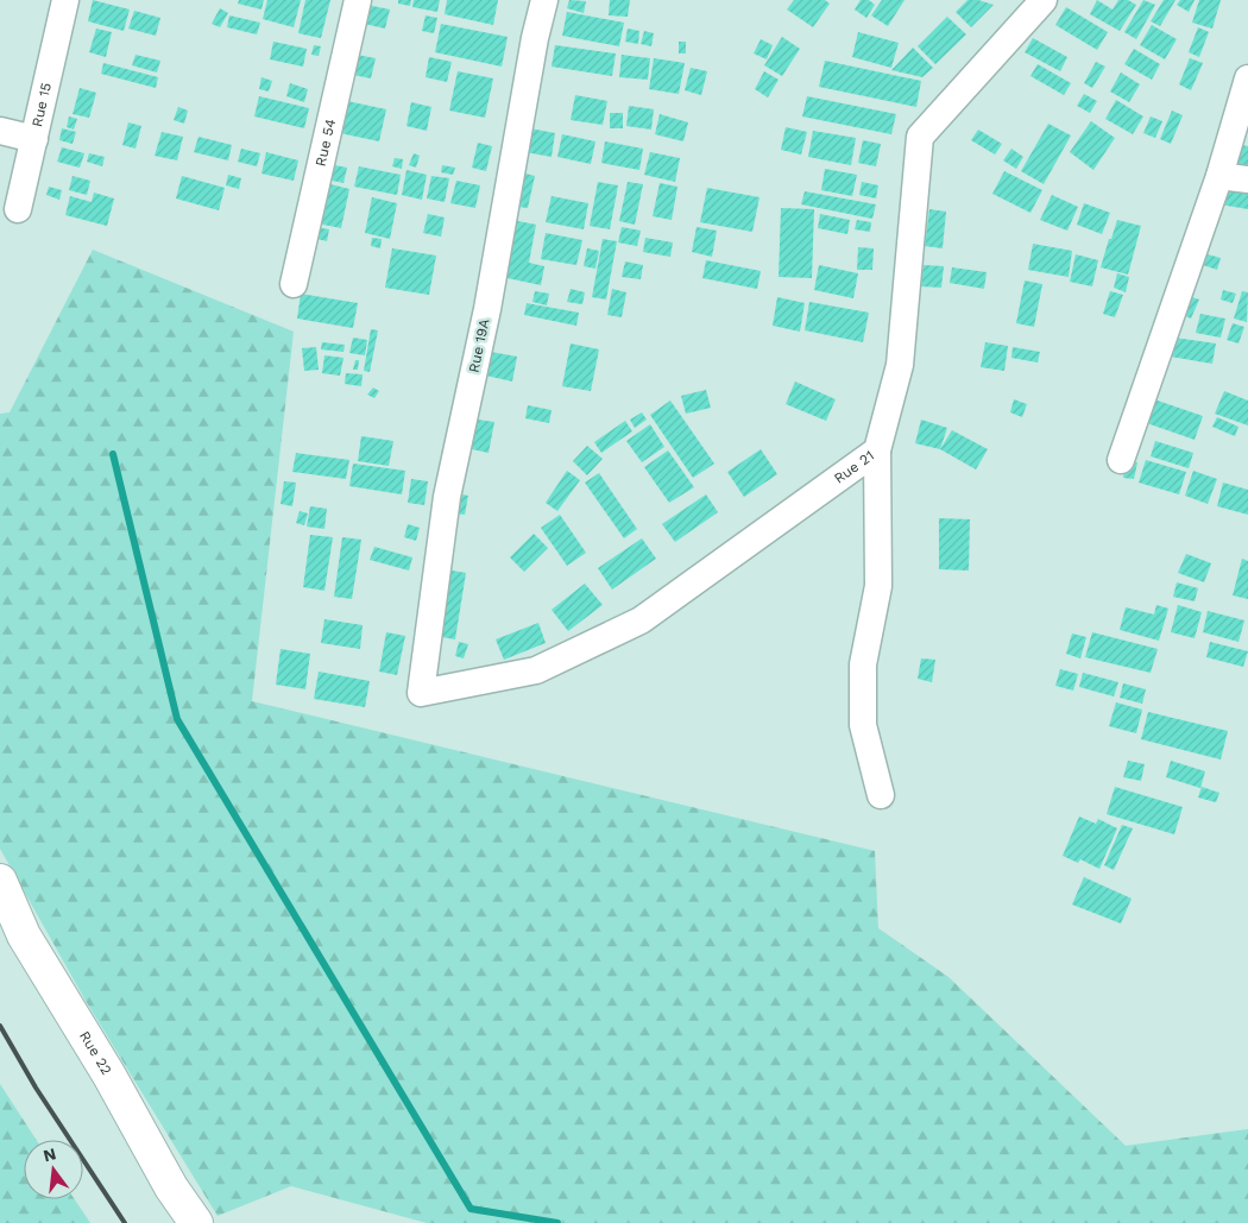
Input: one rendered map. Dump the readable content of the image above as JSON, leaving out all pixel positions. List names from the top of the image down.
{
  "streets": {
    "street": [
      "Rue 15",
      "Rue 54",
      "Rue 19A",
      "Rue 21",
      "Rue 22"
    ]
  },
  "crossings": [
    ["Rue 19A", "Rue 21"]
  ],
  "north": "top"
}
